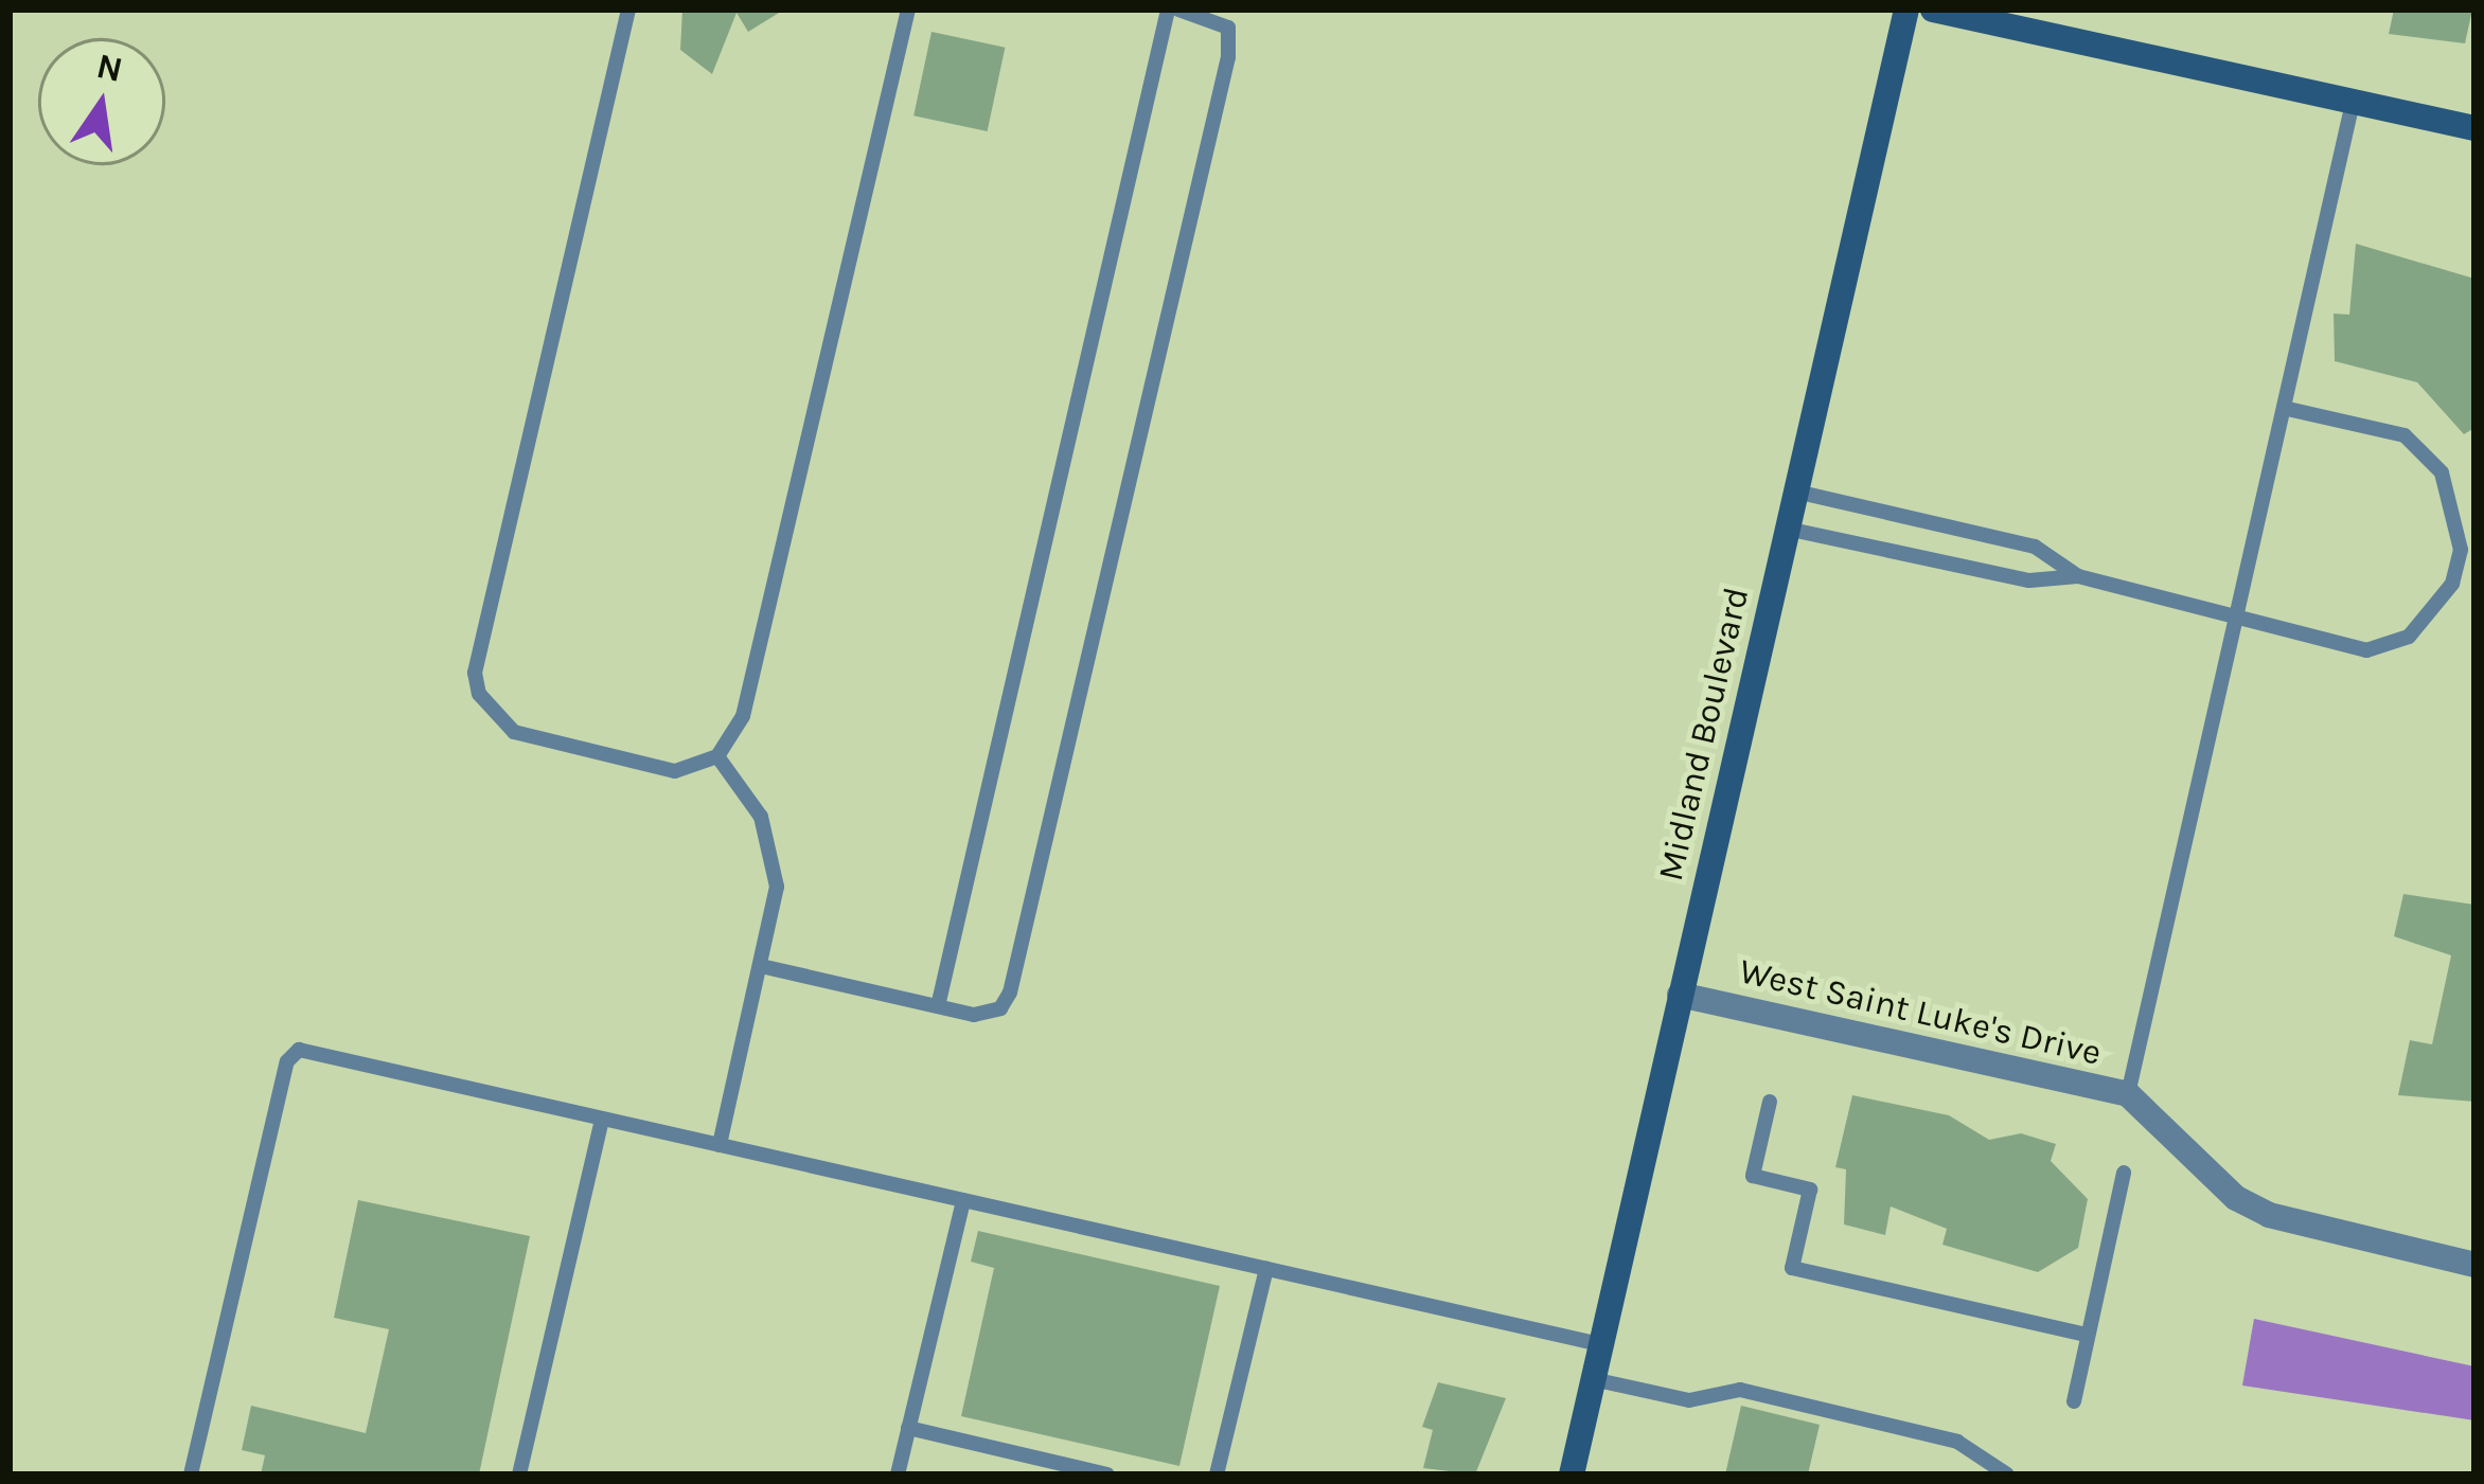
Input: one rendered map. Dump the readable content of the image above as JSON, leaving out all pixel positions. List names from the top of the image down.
{
  "streets": {
    "main road": ["Midland Boulevard"],
    "street": ["West Saint Luke's Drive"]
  },
  "crossings": [
    ["Midland Boulevard", "West Saint Luke's Drive"]
  ],
  "north": "top"
}
